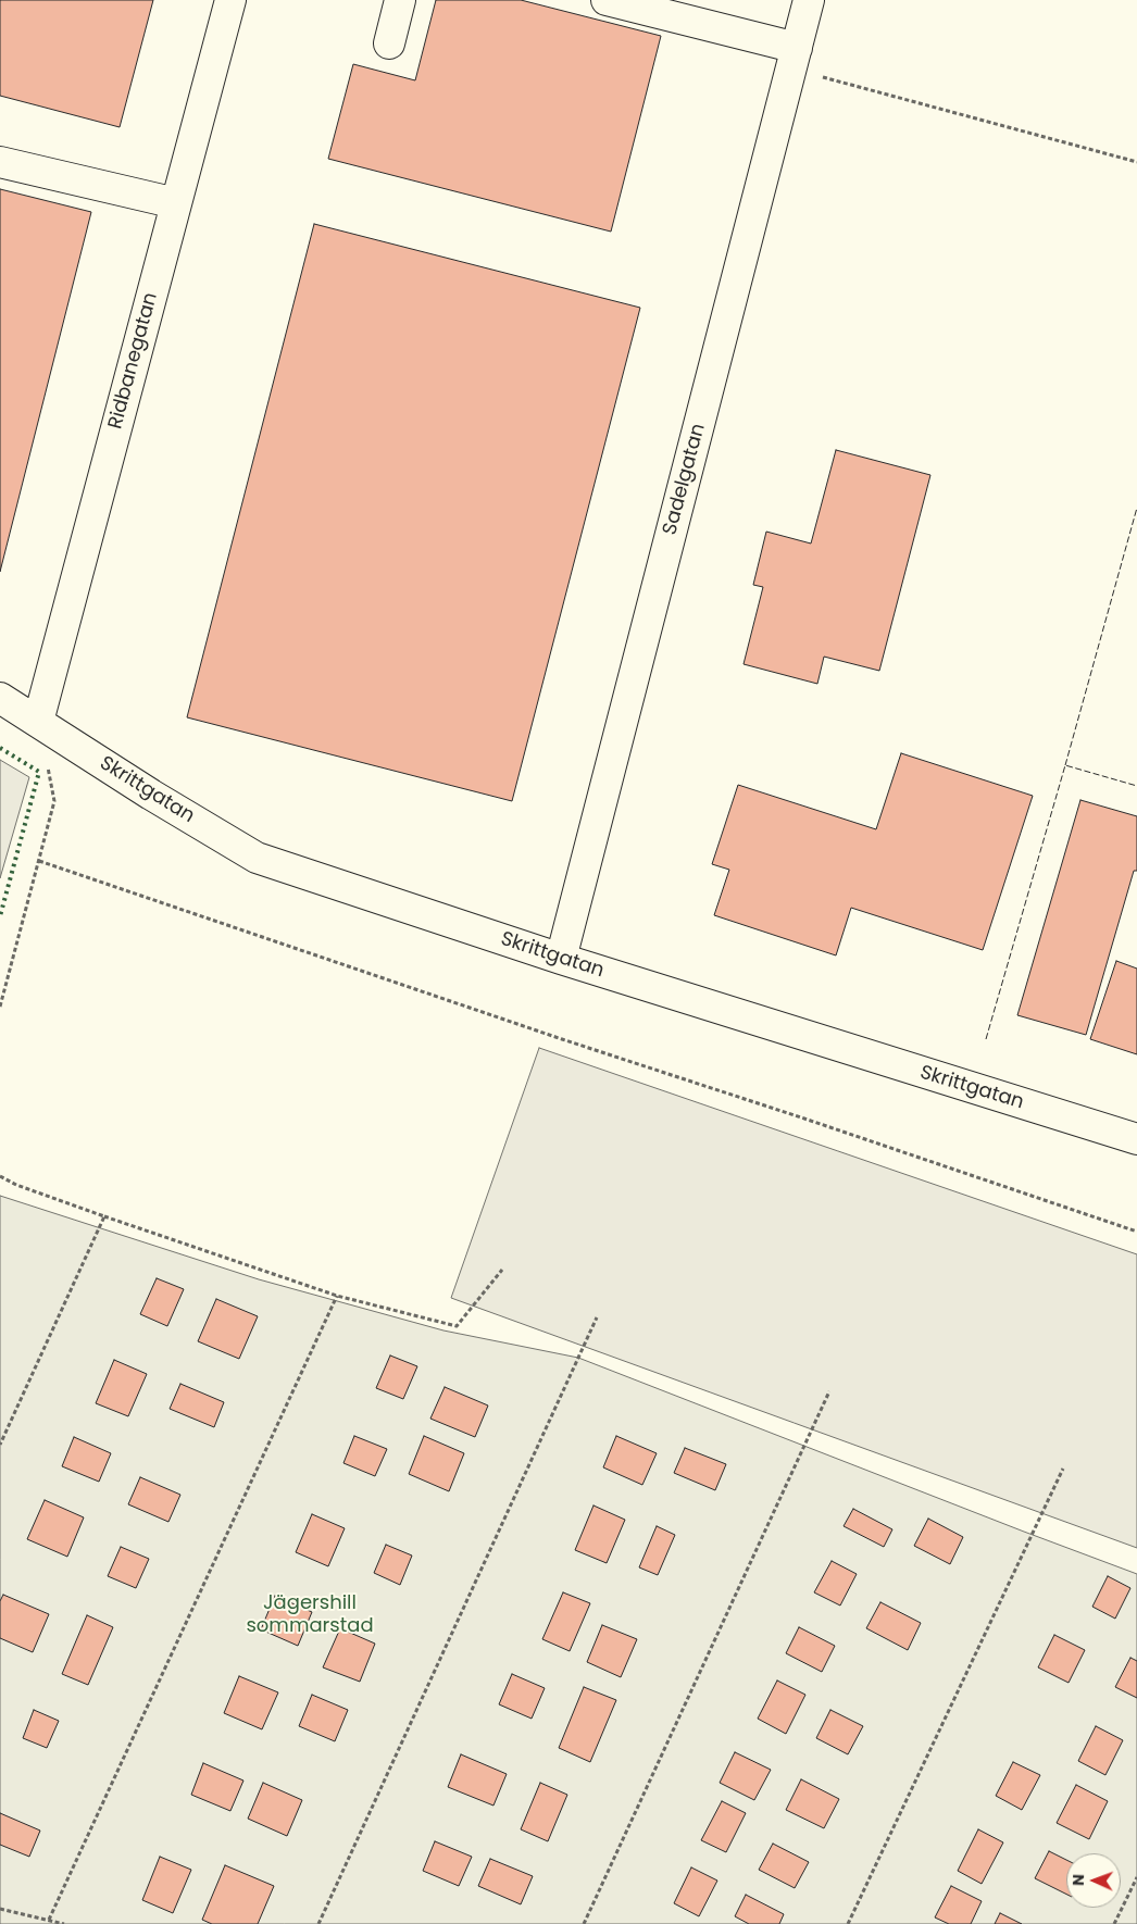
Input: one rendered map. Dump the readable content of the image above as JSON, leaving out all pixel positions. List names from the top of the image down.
{
  "streets": {
    "street": ["Ridbanegatan", "Sadelgatan", "Skrittgatan"]
  },
  "crossings": [
    ["Ridbanegatan", "Skrittgatan"],
    ["Sadelgatan", "Skrittgatan"]
  ],
  "parks": ["Jägershill sommarstad"],
  "north": "left"
}
